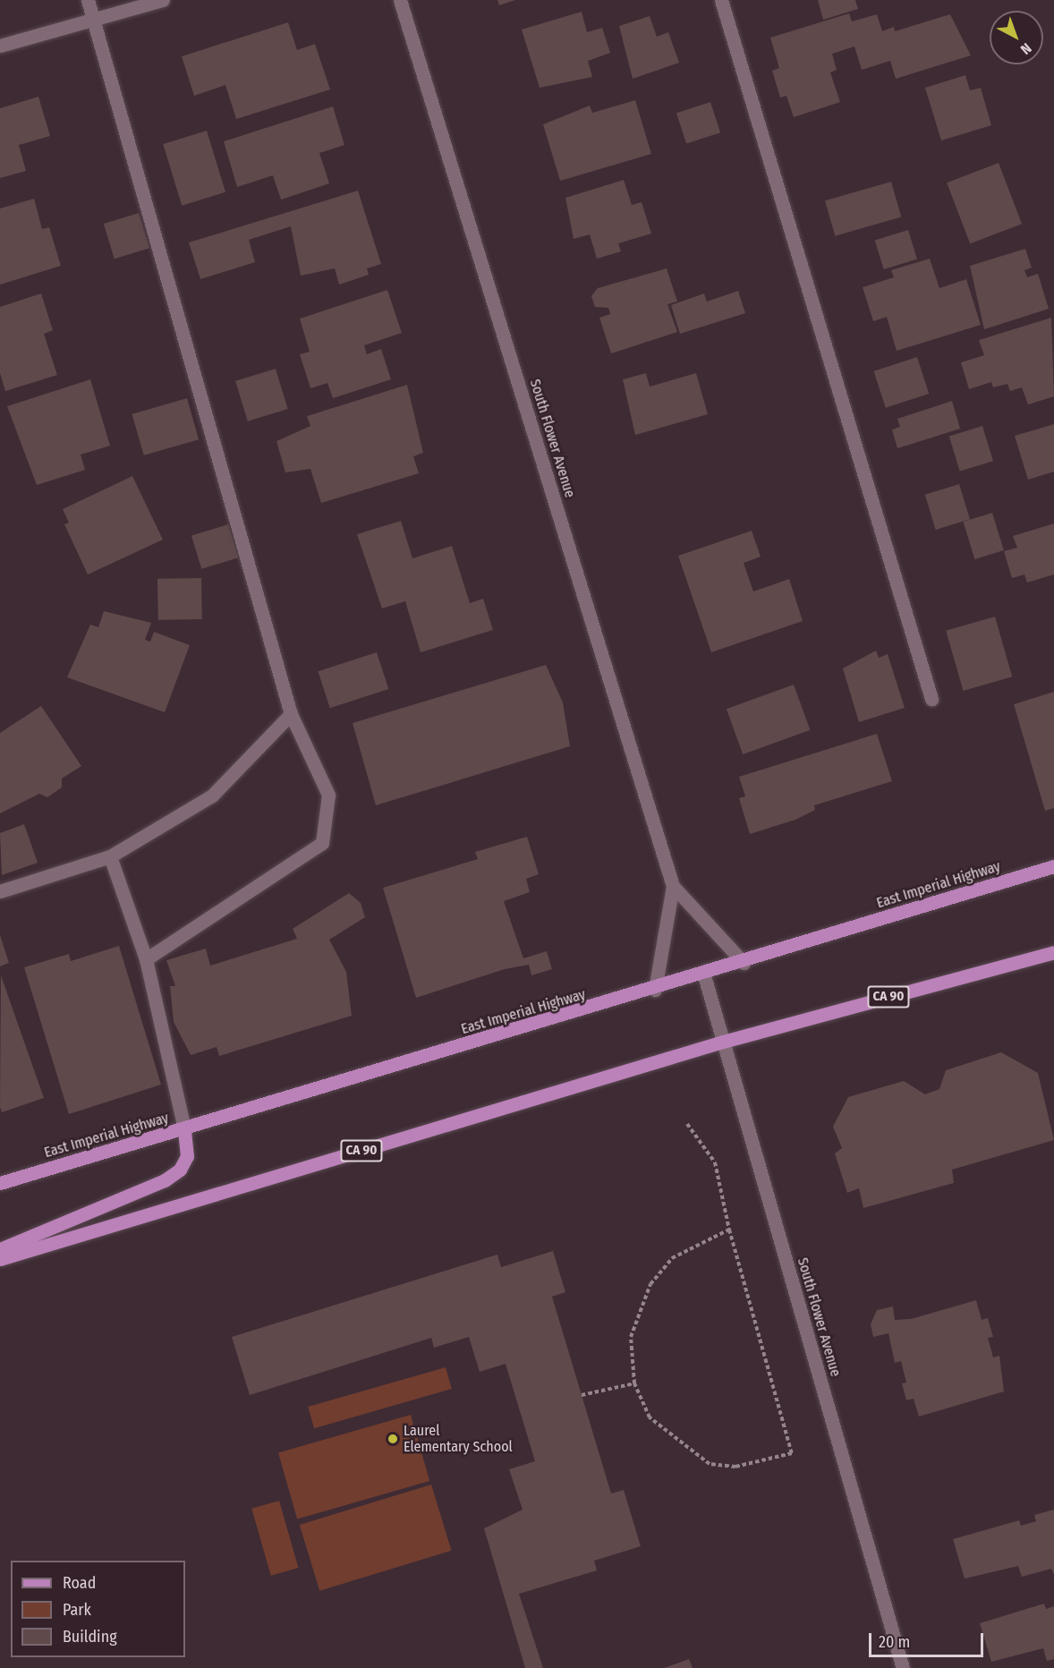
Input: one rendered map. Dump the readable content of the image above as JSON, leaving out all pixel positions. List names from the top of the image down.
{
  "streets": {
    "main road": ["East Imperial Highway", "CA 90"],
    "street": ["South Flower Avenue"]
  },
  "crossings": [
    ["South Flower Avenue", "East Imperial Highway"],
    ["South Flower Avenue", "CA 90"]
  ],
  "places": ["Laurel Elementary School"],
  "legend": ["Road", "Park", "Building"],
  "scale_bar": "20 m",
  "north": "bottom right"
}
